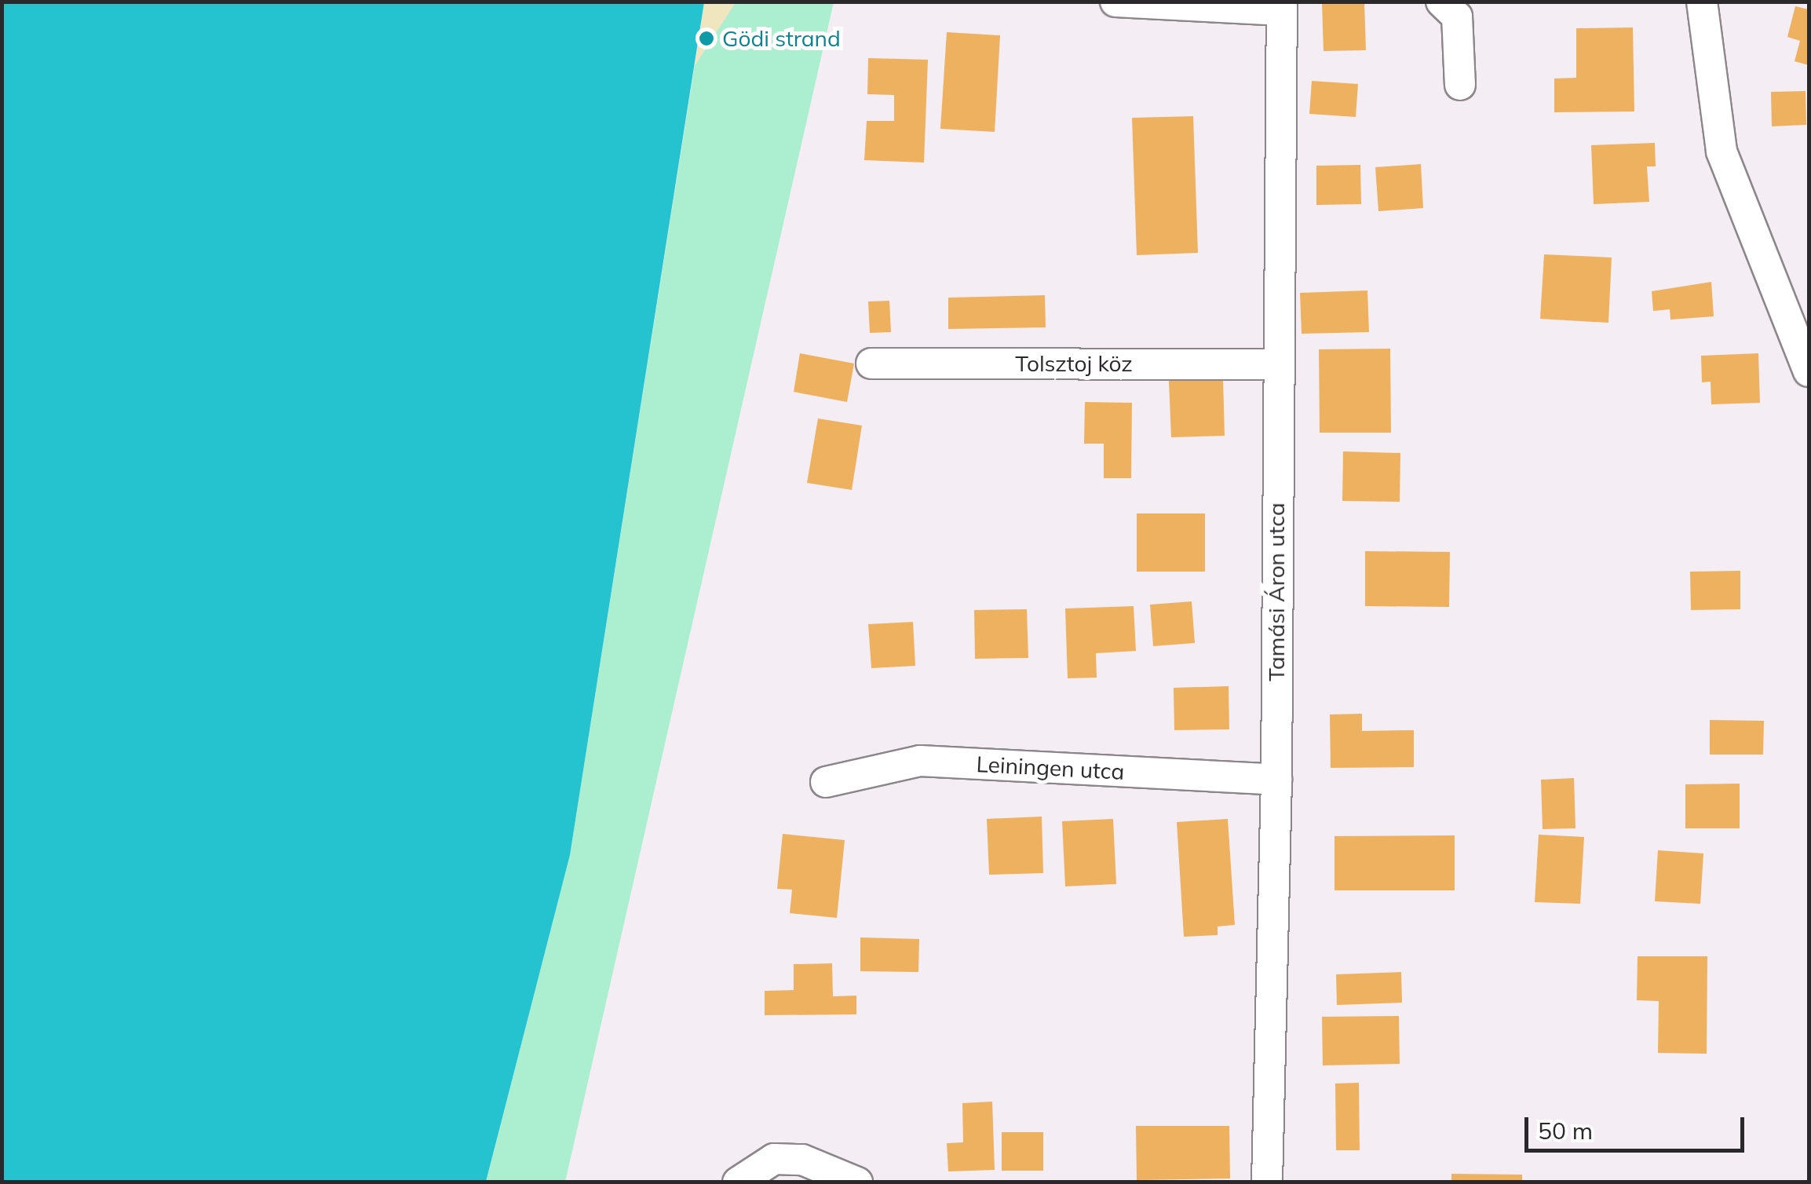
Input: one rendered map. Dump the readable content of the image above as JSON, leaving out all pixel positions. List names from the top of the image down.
{
  "streets": {
    "street": ["Tolsztoj köz", "Tamási Áron utca", "Leiningen utca"]
  },
  "crossings": [
    ["Tolsztoj köz", "Tamási Áron utca"],
    ["Tamási Áron utca", "Leiningen utca"]
  ],
  "places": ["Gödi strand"],
  "scale_bar": "50 m"
}
